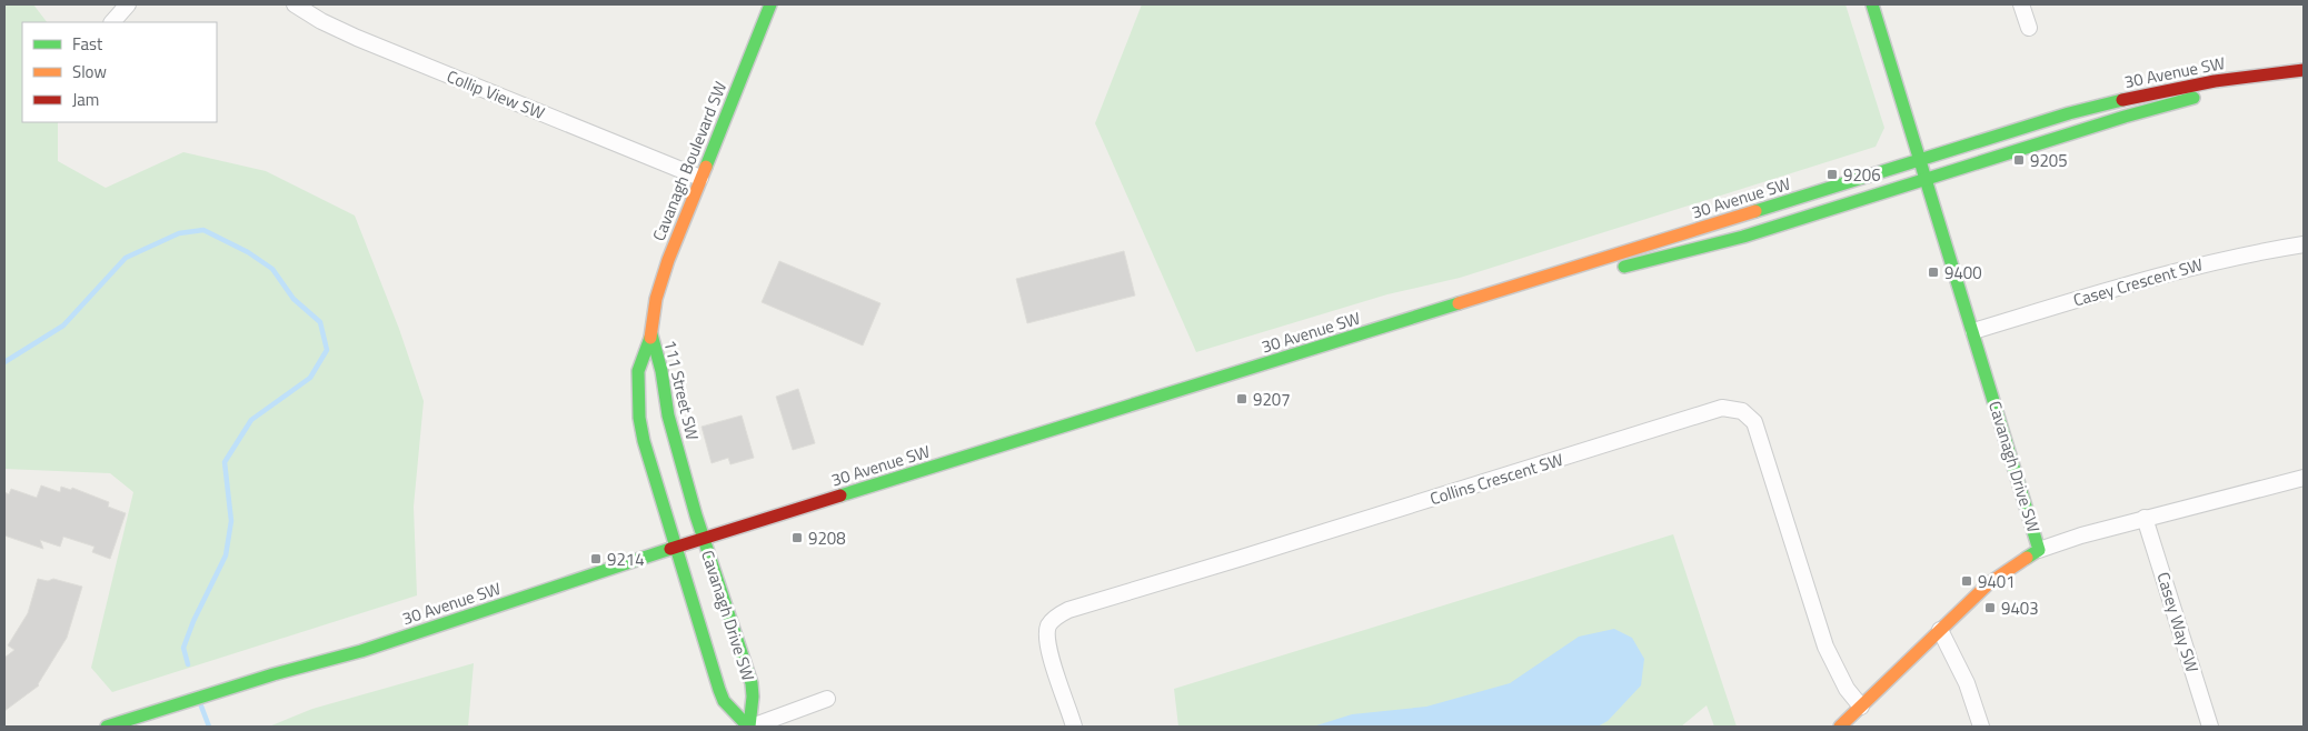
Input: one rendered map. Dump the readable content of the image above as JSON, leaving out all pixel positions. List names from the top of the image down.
{
  "streets": {
    "main road": [
      "30 Avenue SW",
      "Cavanagh Boulevard SW",
      "111 Street SW",
      "Cavanagh Drive SW"
    ],
    "street": [
      "Collip View SW",
      "Casey Crescent SW",
      "Collins Crescent SW",
      "Casey Way SW"
    ]
  },
  "crossings": [
    ["30 Avenue SW", "111 Street SW"],
    ["30 Avenue SW", "Cavanagh Drive SW"],
    ["Collip View SW", "Cavanagh Boulevard SW"],
    ["Cavanagh Boulevard SW", "111 Street SW"],
    ["Casey Crescent SW", "Cavanagh Drive SW"],
    ["111 Street SW", "Cavanagh Drive SW"],
    ["Cavanagh Drive SW", "Collins Crescent SW"]
  ],
  "places": {
    "transit": [
      "9205",
      "9206",
      "9400",
      "9207",
      "9208",
      "9214",
      "9401",
      "9403"
    ]
  },
  "legend": ["Fast", "Slow", "Jam"]
}
